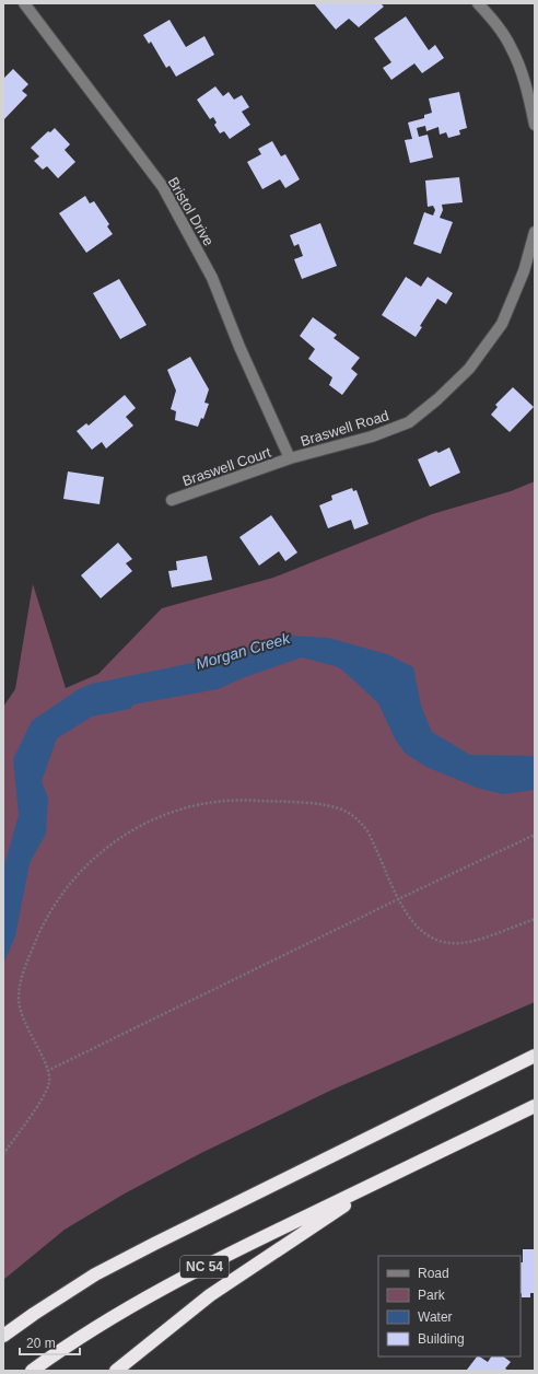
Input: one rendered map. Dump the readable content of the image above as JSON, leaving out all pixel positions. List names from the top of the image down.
{
  "streets": {
    "highway": ["NC 54"],
    "street": ["Bristol Drive", "Braswell Road", "Braswell Court"]
  },
  "crossings": [
    ["Bristol Drive", "Braswell Road"],
    ["Bristol Drive", "Braswell Court"],
    ["Braswell Road", "Braswell Court"]
  ],
  "water": ["Morgan Creek"],
  "legend": [
    "Road",
    "Park",
    "Water",
    "Building"
  ],
  "scale_bar": "20 m"
}
